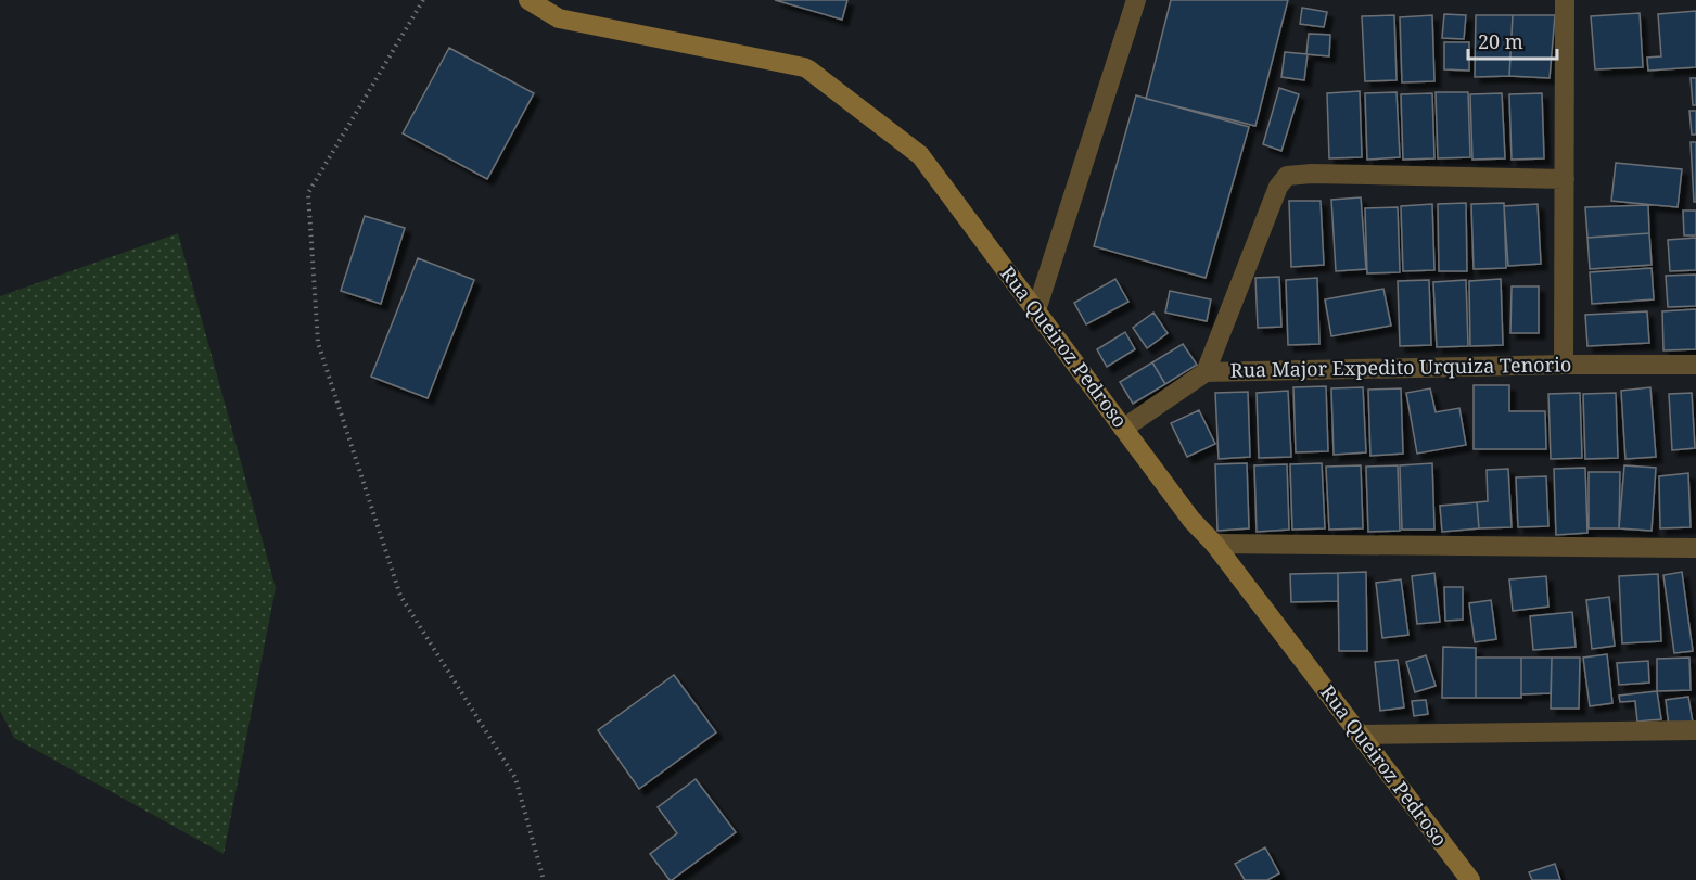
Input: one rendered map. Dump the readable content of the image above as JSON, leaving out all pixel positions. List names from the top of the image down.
{
  "streets": {
    "street": ["Rua Queiroz Pedroso", "Rua Major Expedito Urquiza Tenorio"]
  },
  "crossings": [
    ["Rua Queiroz Pedroso", "Rua Major Expedito Urquiza Tenorio"]
  ],
  "scale_bar": "20 m"
}
